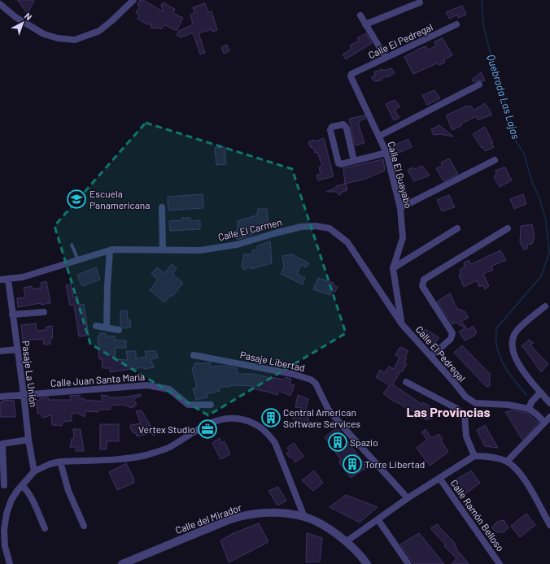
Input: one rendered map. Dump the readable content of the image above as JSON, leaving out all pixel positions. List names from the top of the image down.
{
  "streets": {
    "street": [
      "Calle El Pedregal",
      "Calle El Guayabo",
      "Calle El Carmen",
      "Pasaje Libertad",
      "Pasaje La Unión",
      "Calle Juan Santa María",
      "Calle Ramón Belloso",
      "Calle del Mirador"
    ]
  },
  "crossings": [
    ["Calle El Pedregal", "Calle El Guayabo"],
    ["Calle El Pedregal", "Calle El Carmen"],
    ["Calle El Guayabo", "Calle El Carmen"],
    ["Calle El Carmen", "Pasaje La Unión"],
    ["Pasaje La Unión", "Calle Juan Santa María"]
  ],
  "districts": ["Las Provincias"],
  "water": ["Quebrada Las Lajas"],
  "places": {
    "school or university": ["Escuela Panamericana"],
    "building": ["Central American Software Services", "Spazio", "Torre Libertad"],
    "office": ["Vertex Studio"]
  },
  "north": "top right"
}
